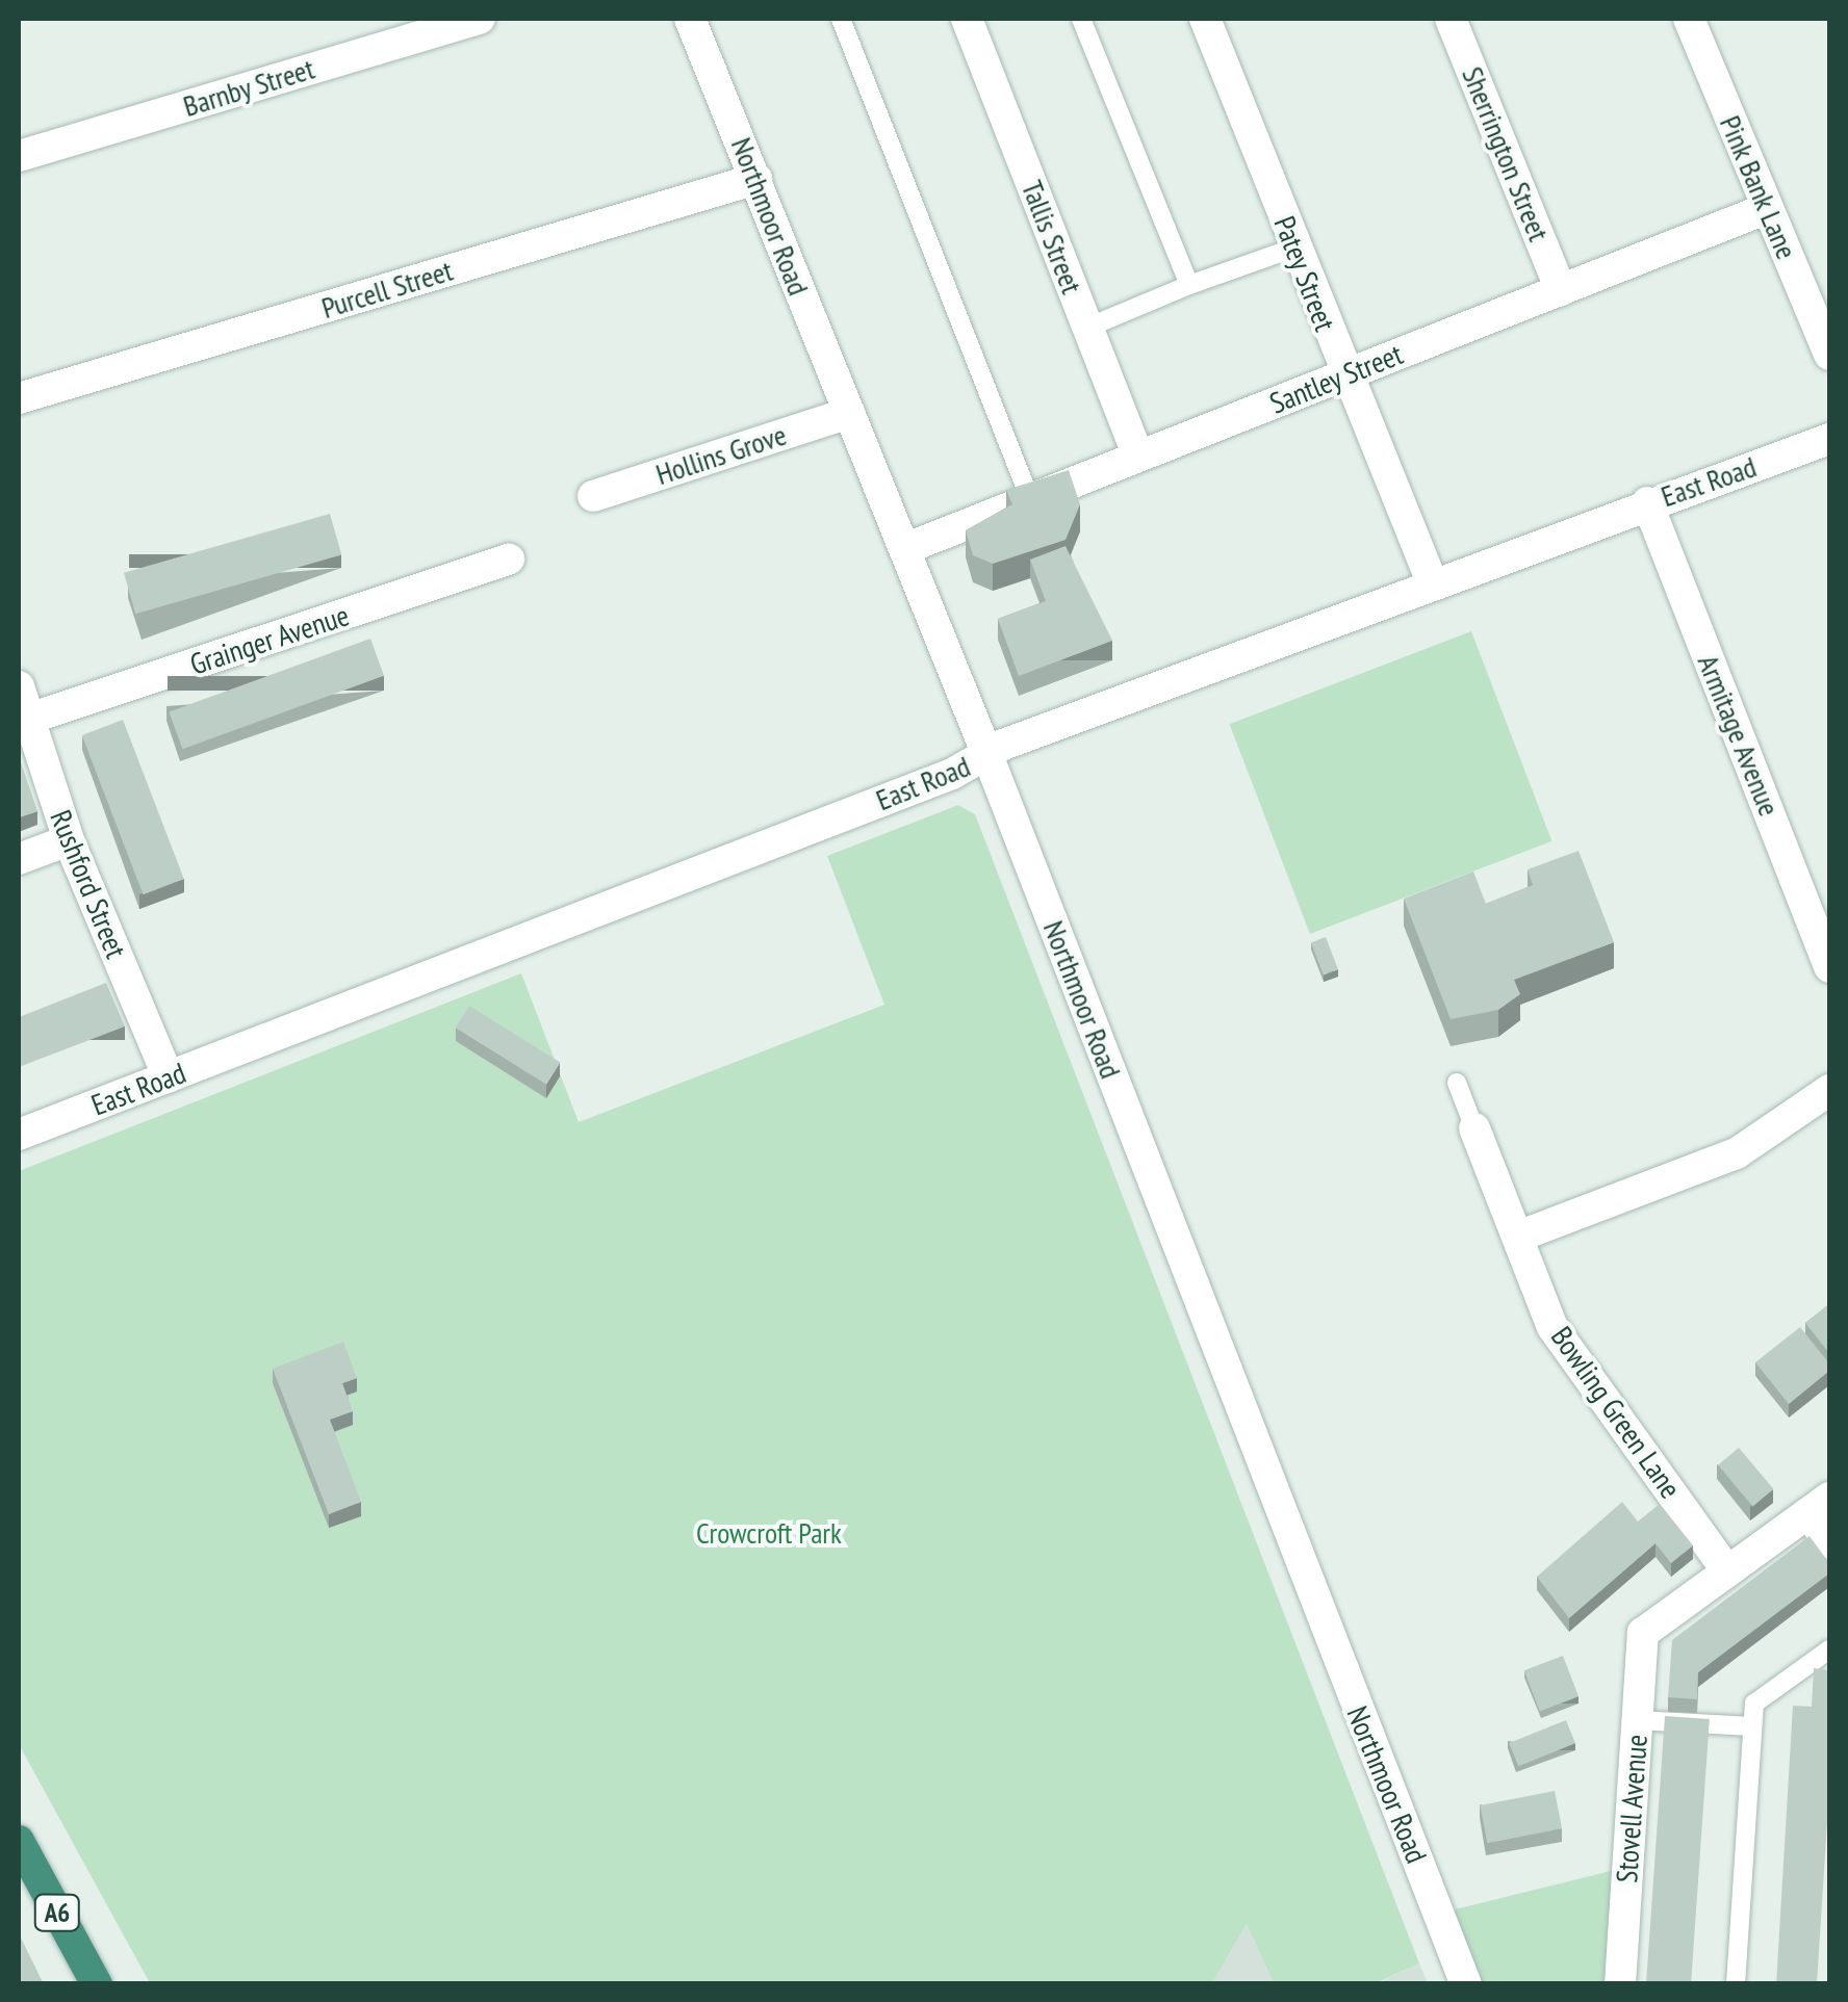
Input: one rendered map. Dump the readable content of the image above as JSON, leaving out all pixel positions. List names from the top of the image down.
{
  "streets": {
    "highway": ["A6"],
    "street": [
      "Barnby Street",
      "Sherrington Street",
      "Pink Bank Lane",
      "Northmoor Road",
      "Tallis Street",
      "Patey Street",
      "Purcell Street",
      "Santley Street",
      "Hollins Grove",
      "East Road",
      "Grainger Avenue",
      "Armitage Avenue",
      "Rushford Street",
      "Bowling Green Lane",
      "Stovell Avenue"
    ]
  },
  "crossings": [
    ["Sherrington Street", "Santley Street"],
    ["Pink Bank Lane", "Santley Street"],
    ["Northmoor Road", "Purcell Street"],
    ["Northmoor Road", "Santley Street"],
    ["Northmoor Road", "Hollins Grove"],
    ["Northmoor Road", "East Road"],
    ["Tallis Street", "Santley Street"],
    ["Patey Street", "Santley Street"],
    ["Patey Street", "East Road"],
    ["East Road", "Armitage Avenue"],
    ["East Road", "Rushford Street"],
    ["Grainger Avenue", "Rushford Street"],
    ["Bowling Green Lane", "Stovell Avenue"]
  ],
  "parks": ["Crowcroft Park"]
}
